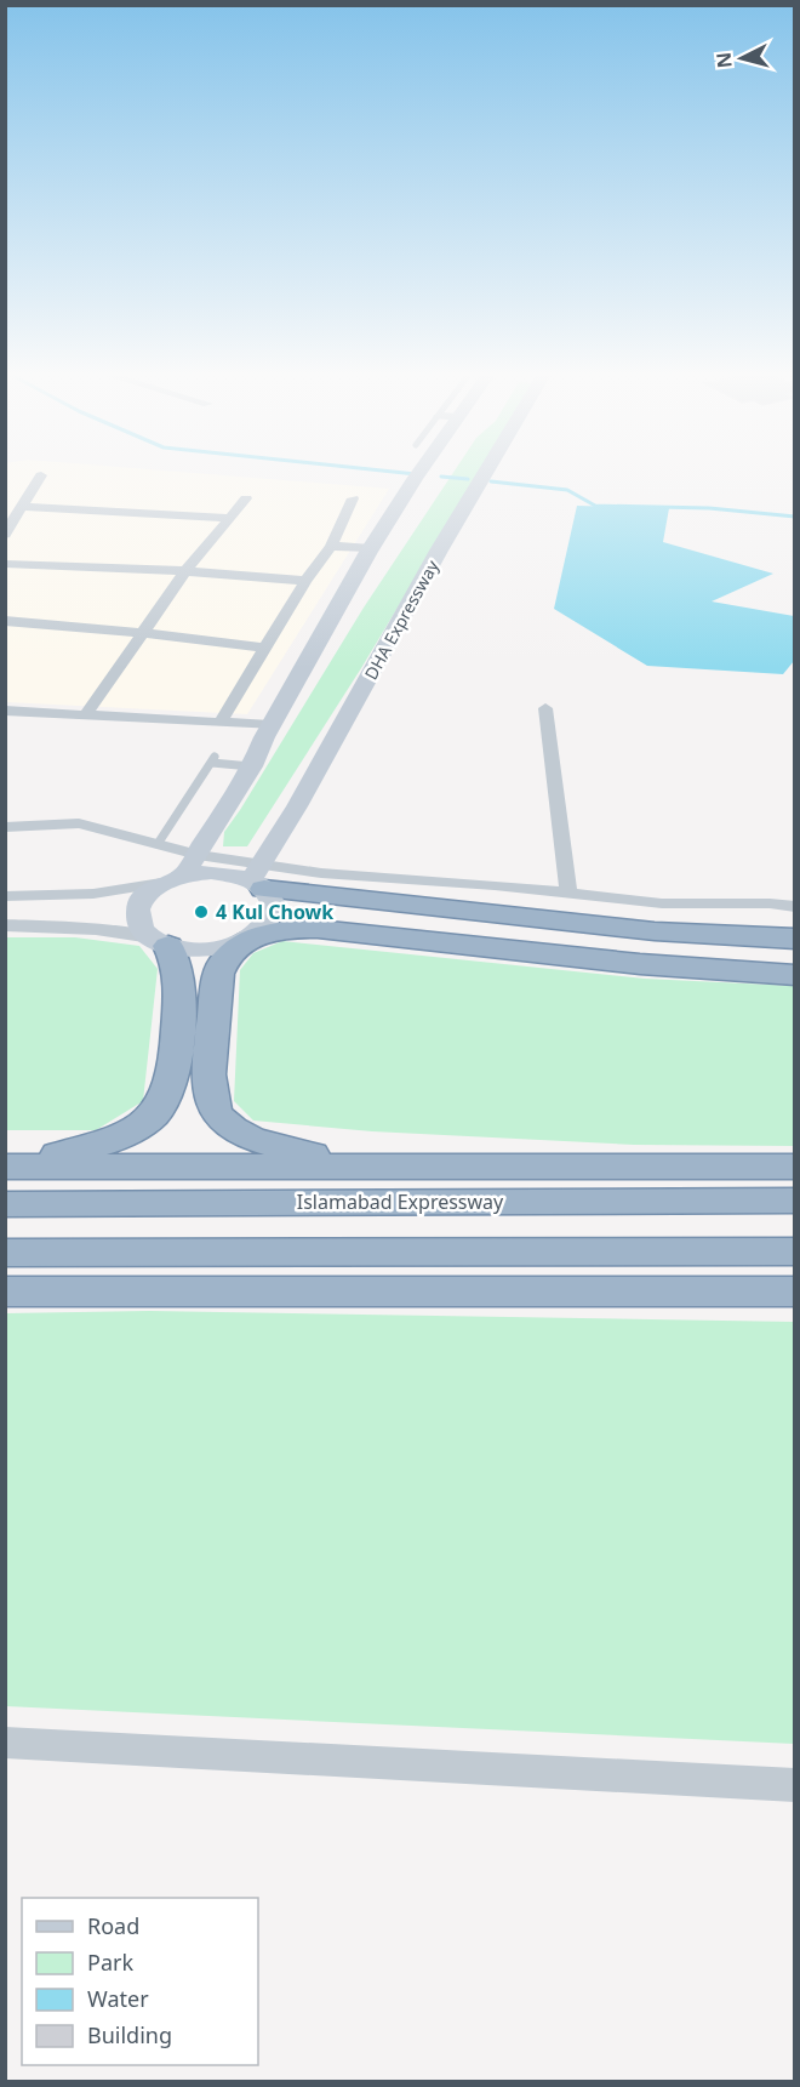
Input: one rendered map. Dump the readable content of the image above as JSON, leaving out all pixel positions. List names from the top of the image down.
{
  "streets": {
    "highway": ["Islamabad Expressway"],
    "main road": ["DHA Expressway"]
  },
  "places": ["4 Kul Chowk"],
  "legend": [
    "Road",
    "Park",
    "Water",
    "Building"
  ],
  "north": "left"
}
